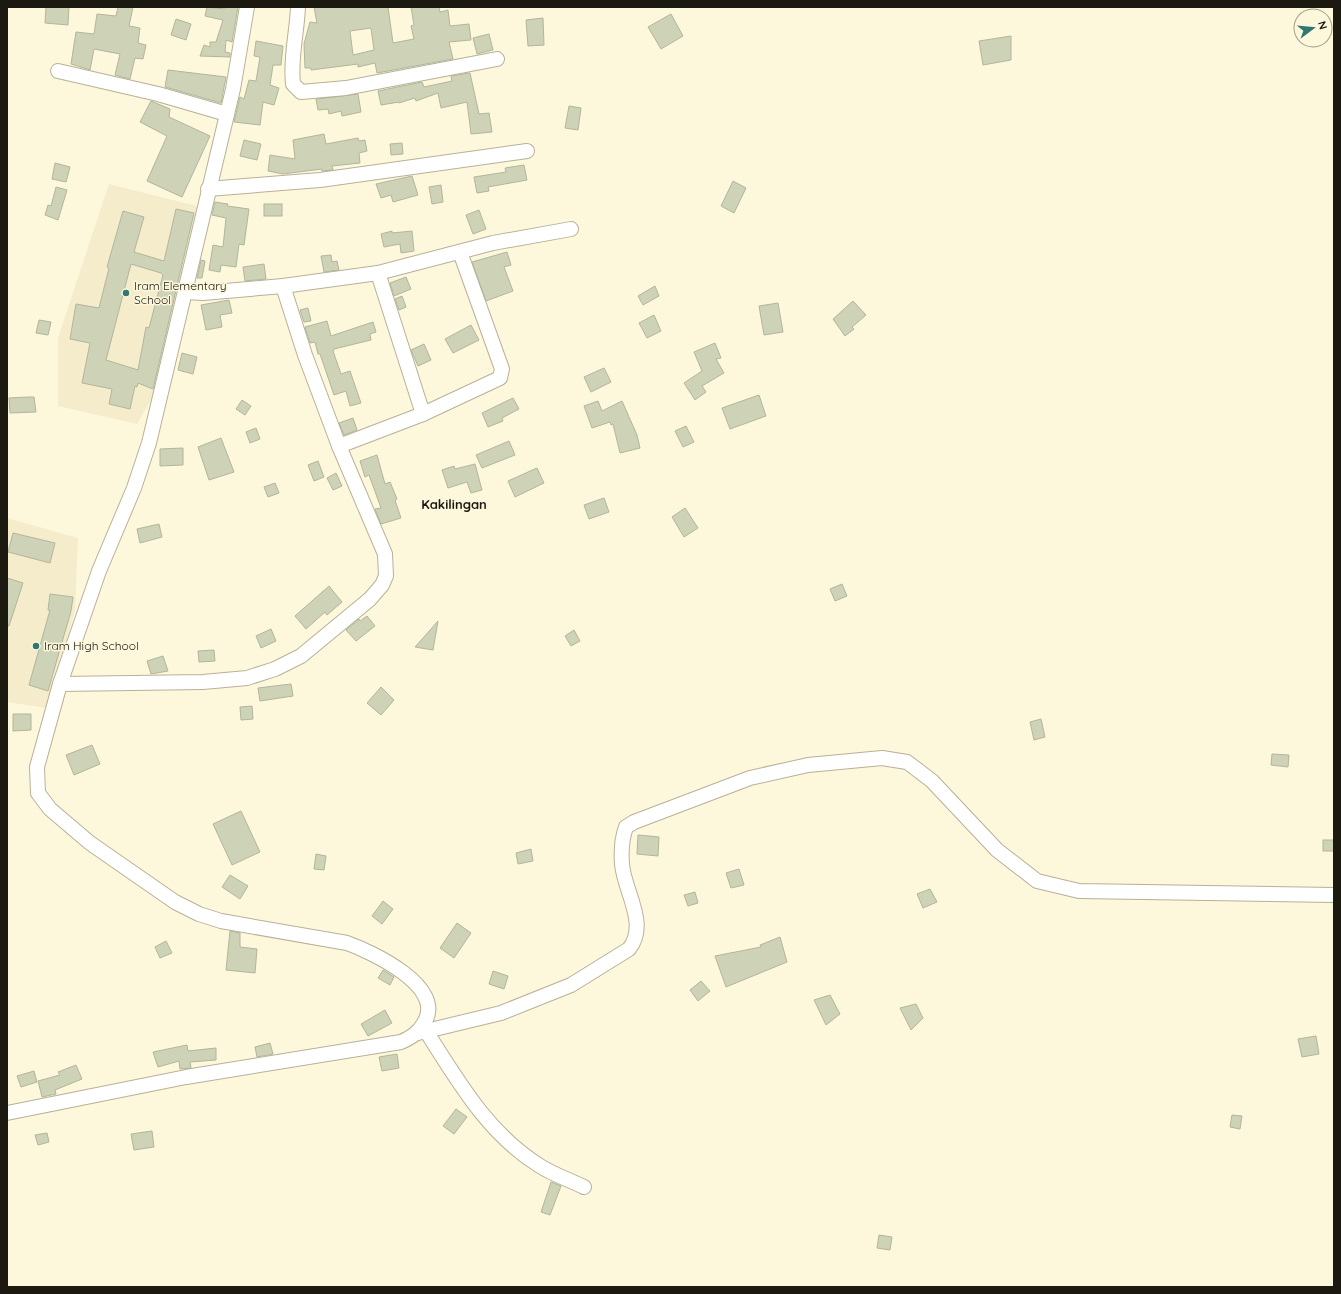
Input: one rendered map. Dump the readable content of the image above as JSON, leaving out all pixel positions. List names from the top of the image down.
{
  "districts": ["Kakilingan"],
  "places": ["Iram Elementary School", "Iram High School"],
  "north": "right"
}
